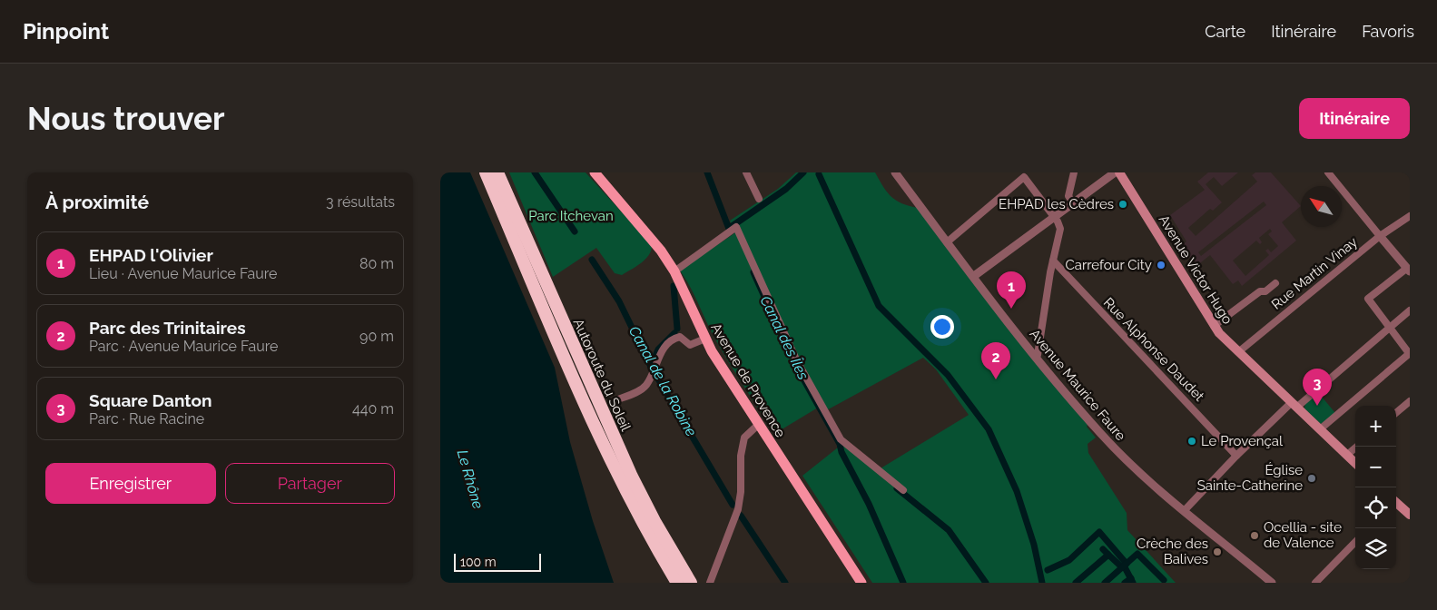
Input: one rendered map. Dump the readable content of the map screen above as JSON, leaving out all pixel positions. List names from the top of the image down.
{
  "streets": {
    "highway": ["Autoroute du Soleil"],
    "main road": ["Avenue Victor Hugo", "Avenue de Provence"],
    "street": ["Rue Martin Vinay", "Rue Alphonse Daudet", "Avenue Maurice Faure"]
  },
  "crossings": [
    ["Avenue Victor Hugo", "Rue Martin Vinay"]
  ],
  "water": ["Canal des Îles", "Canal de la Robine", "Le Rhône"],
  "parks": ["Parc Itchevan"],
  "places": [
    "EHPAD les Cèdres",
    "Carrefour City",
    "Le Provençal",
    "Église Sainte-Catherine",
    "Ocellia - site de Valence",
    "Crèche des Balives"
  ],
  "scale_bar": "100 m",
  "north": "top left",
  "page": {
    "header": "Pinpoint",
    "nav": ["Carte", "Itinéraire", "Favoris"],
    "buttons": [
      "Itinéraire",
      ["Enregistrer", "Partager"]
    ],
    "title": "Nous trouver",
    "heading": ["À proximité", "3 résultats"],
    "list": [
      {
        "mark": "1",
        "name": "EHPAD l'Olivier",
        "note": "Lieu · Avenue Maurice Faure",
        "value": "80 m"
      },
      {
        "mark": "2",
        "name": "Parc des Trinitaires",
        "note": "Parc · Avenue Maurice Faure",
        "value": "90 m"
      },
      {
        "mark": "3",
        "name": "Square Danton",
        "note": "Parc · Rue Racine",
        "value": "440 m"
      }
    ],
    "pins": ["1", "2", "3"],
    "map_buttons": ["+", "−"],
    "scale": "100 m"
  }
}
